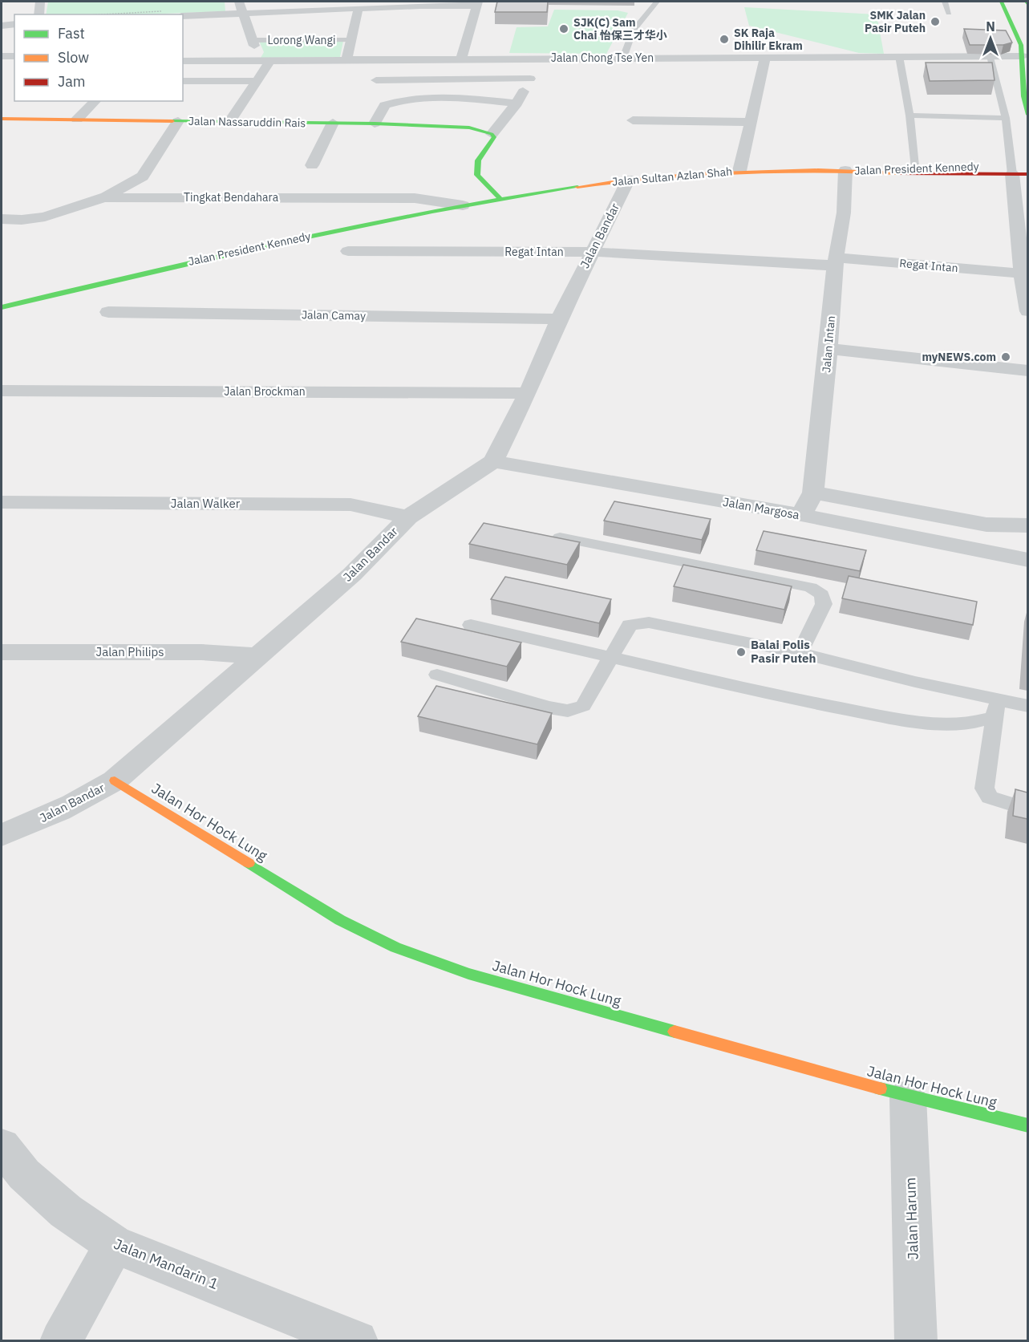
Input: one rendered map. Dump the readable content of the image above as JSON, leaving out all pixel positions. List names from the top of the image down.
{
  "streets": {
    "main road": [
      "Jalan Nassaruddin Rais",
      "Jalan President Kennedy",
      "Jalan Sultan Azlan Shah",
      "Jalan Hor Hock Lung"
    ],
    "street": [
      "Jalan Chong Tse Yen",
      "Tingkat Bendahara",
      "Jalan Bandar",
      "Regat Intan",
      "Jalan Camay",
      "Jalan Intan",
      "Jalan Brockman",
      "Jalan Walker",
      "Jalan Margosa",
      "Jalan Philips",
      "Jalan Harum",
      "Jalan Mandarin 1"
    ],
    "lane": ["Lorong Wangi"]
  },
  "crossings": [
    ["Jalan President Kennedy", "Jalan Sultan Azlan Shah"],
    ["Jalan President Kennedy", "Tingkat Bendahara"],
    ["Jalan President Kennedy", "Jalan Intan"],
    ["Jalan Sultan Azlan Shah", "Jalan Bandar"],
    ["Jalan Sultan Azlan Shah", "Jalan Intan"],
    ["Jalan Bandar", "Regat Intan"],
    ["Jalan Bandar", "Jalan Camay"],
    ["Jalan Bandar", "Jalan Brockman"],
    ["Jalan Bandar", "Jalan Walker"],
    ["Jalan Bandar", "Jalan Margosa"],
    ["Jalan Bandar", "Jalan Philips"],
    ["Jalan Bandar", "Jalan Hor Hock Lung"],
    ["Regat Intan", "Jalan Intan"],
    ["Jalan Intan", "Jalan Margosa"],
    ["Jalan Hor Hock Lung", "Jalan Harum"]
  ],
  "places": [
    "SMK Jalan Pasir Puteh",
    "SJK(C) Sam Chai 怡保三才华小",
    "SK Raja Dihilir Ekram",
    "myNEWS.com",
    "Balai Polis Pasir Puteh"
  ],
  "legend": ["Fast", "Slow", "Jam"],
  "north": "top"
}
